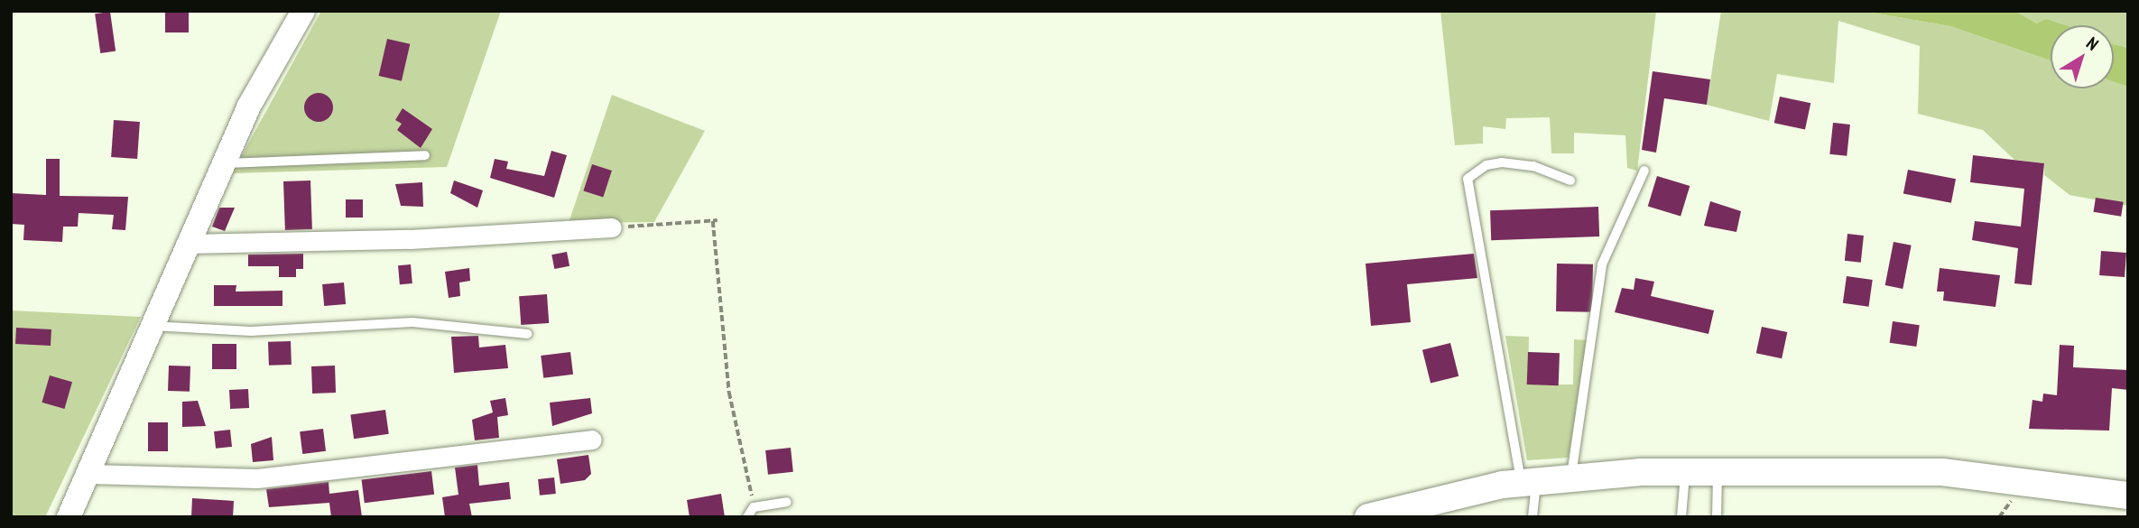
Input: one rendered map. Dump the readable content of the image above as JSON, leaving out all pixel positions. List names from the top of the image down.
{
  "north": "top right"
}
